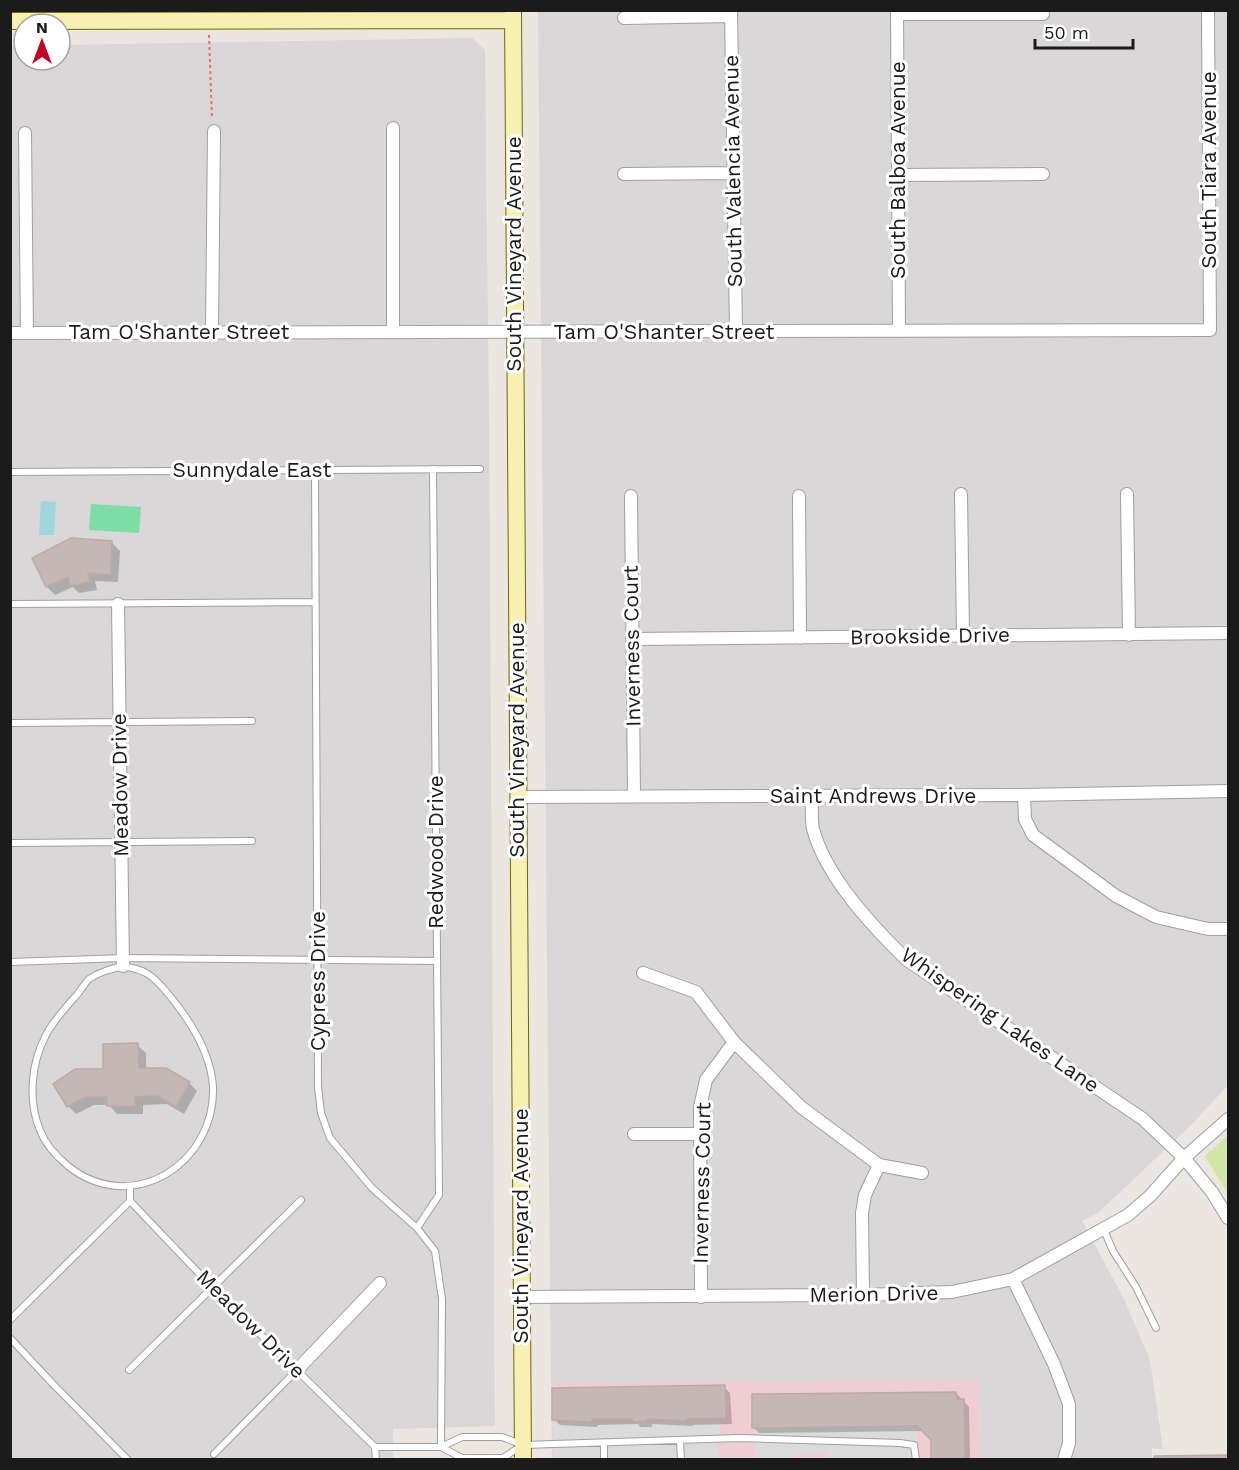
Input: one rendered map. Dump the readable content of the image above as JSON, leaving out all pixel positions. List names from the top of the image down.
{
  "streets": {
    "main road": ["South Vineyard Avenue"],
    "street": [
      "South Balboa Avenue",
      "South Tiara Avenue",
      "South Valencia Avenue",
      "Tam O'Shanter Street",
      "Brookside Drive",
      "Inverness Court",
      "Meadow Drive",
      "Saint Andrews Drive",
      "Whispering Lakes Lane",
      "Merion Drive"
    ],
    "lane": ["Sunnydale East", "Redwood Drive", "Cypress Drive"]
  },
  "crossings": [
    ["South Balboa Avenue", "Tam O'Shanter Street"],
    ["South Tiara Avenue", "Tam O'Shanter Street"],
    ["South Valencia Avenue", "Tam O'Shanter Street"],
    ["South Vineyard Avenue", "Tam O'Shanter Street"],
    ["South Vineyard Avenue", "Saint Andrews Drive"],
    ["South Vineyard Avenue", "Merion Drive"],
    ["Sunnydale East", "Redwood Drive"],
    ["Sunnydale East", "Cypress Drive"],
    ["Brookside Drive", "Inverness Court"],
    ["Inverness Court", "Saint Andrews Drive"],
    ["Inverness Court", "Merion Drive"],
    ["Saint Andrews Drive", "Whispering Lakes Lane"],
    ["Redwood Drive", "Cypress Drive"],
    ["Whispering Lakes Lane", "Merion Drive"]
  ],
  "scale_bar": "50 m",
  "north": "top"
}
